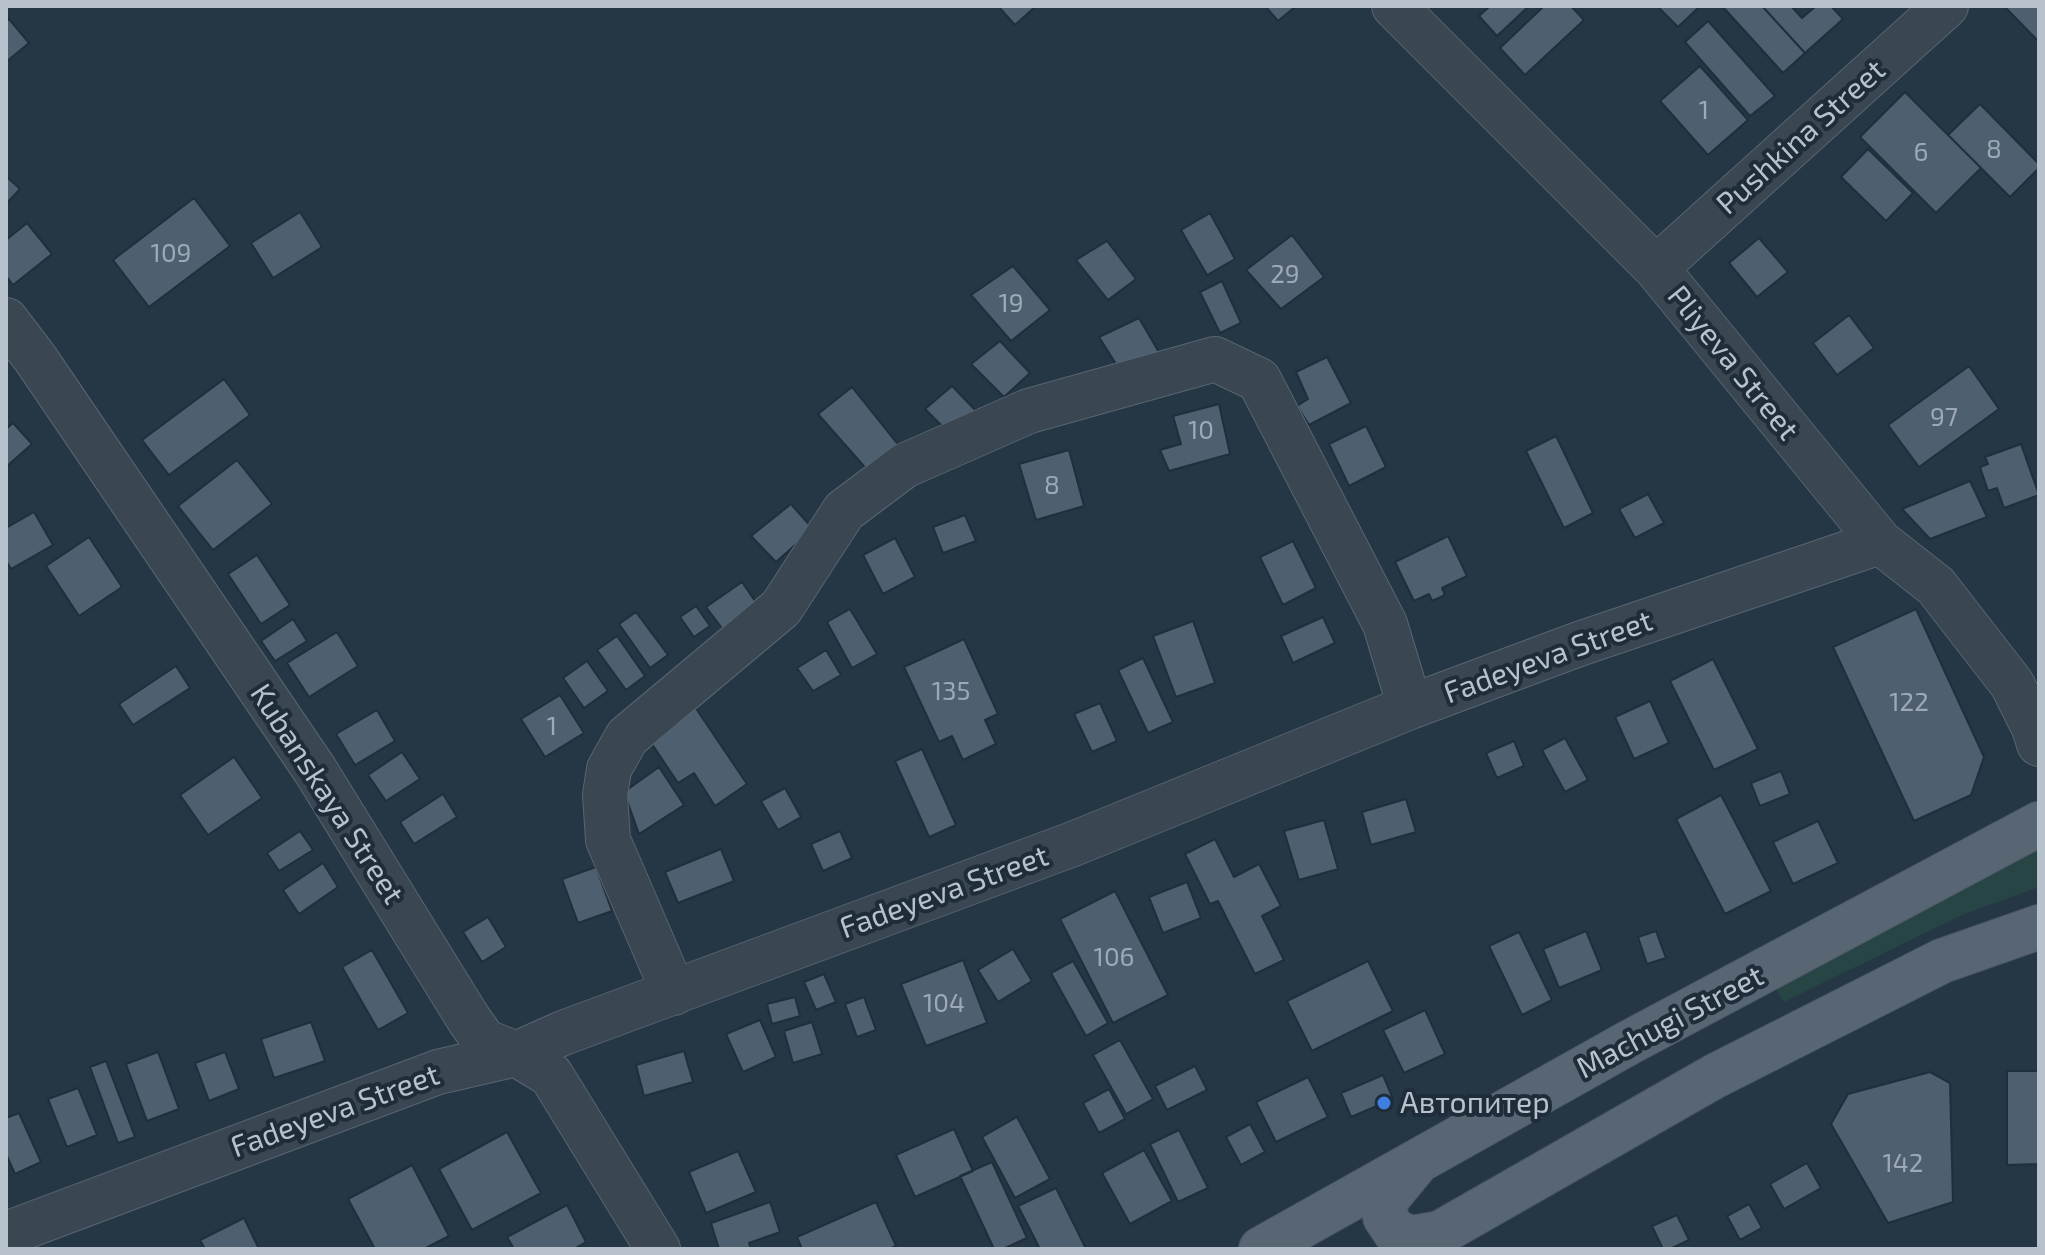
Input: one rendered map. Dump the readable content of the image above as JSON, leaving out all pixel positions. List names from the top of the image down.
{
  "streets": {
    "main road": ["Machugi Street"],
    "street": [
      "Pushkina Street",
      "Pliyeva Street",
      "Fadeyeva Street",
      "Kubanskaya Street"
    ]
  },
  "crossings": [
    ["Pushkina Street", "Pliyeva Street"],
    ["Pliyeva Street", "Fadeyeva Street"],
    ["Fadeyeva Street", "Kubanskaya Street"]
  ],
  "places": ["Автопитер"],
  "house_numbers": [
    "1",
    "8",
    "6",
    "109",
    "29",
    "19",
    "97",
    "10",
    "8",
    "135",
    "122",
    "1",
    "106",
    "104",
    "142"
  ]
}
